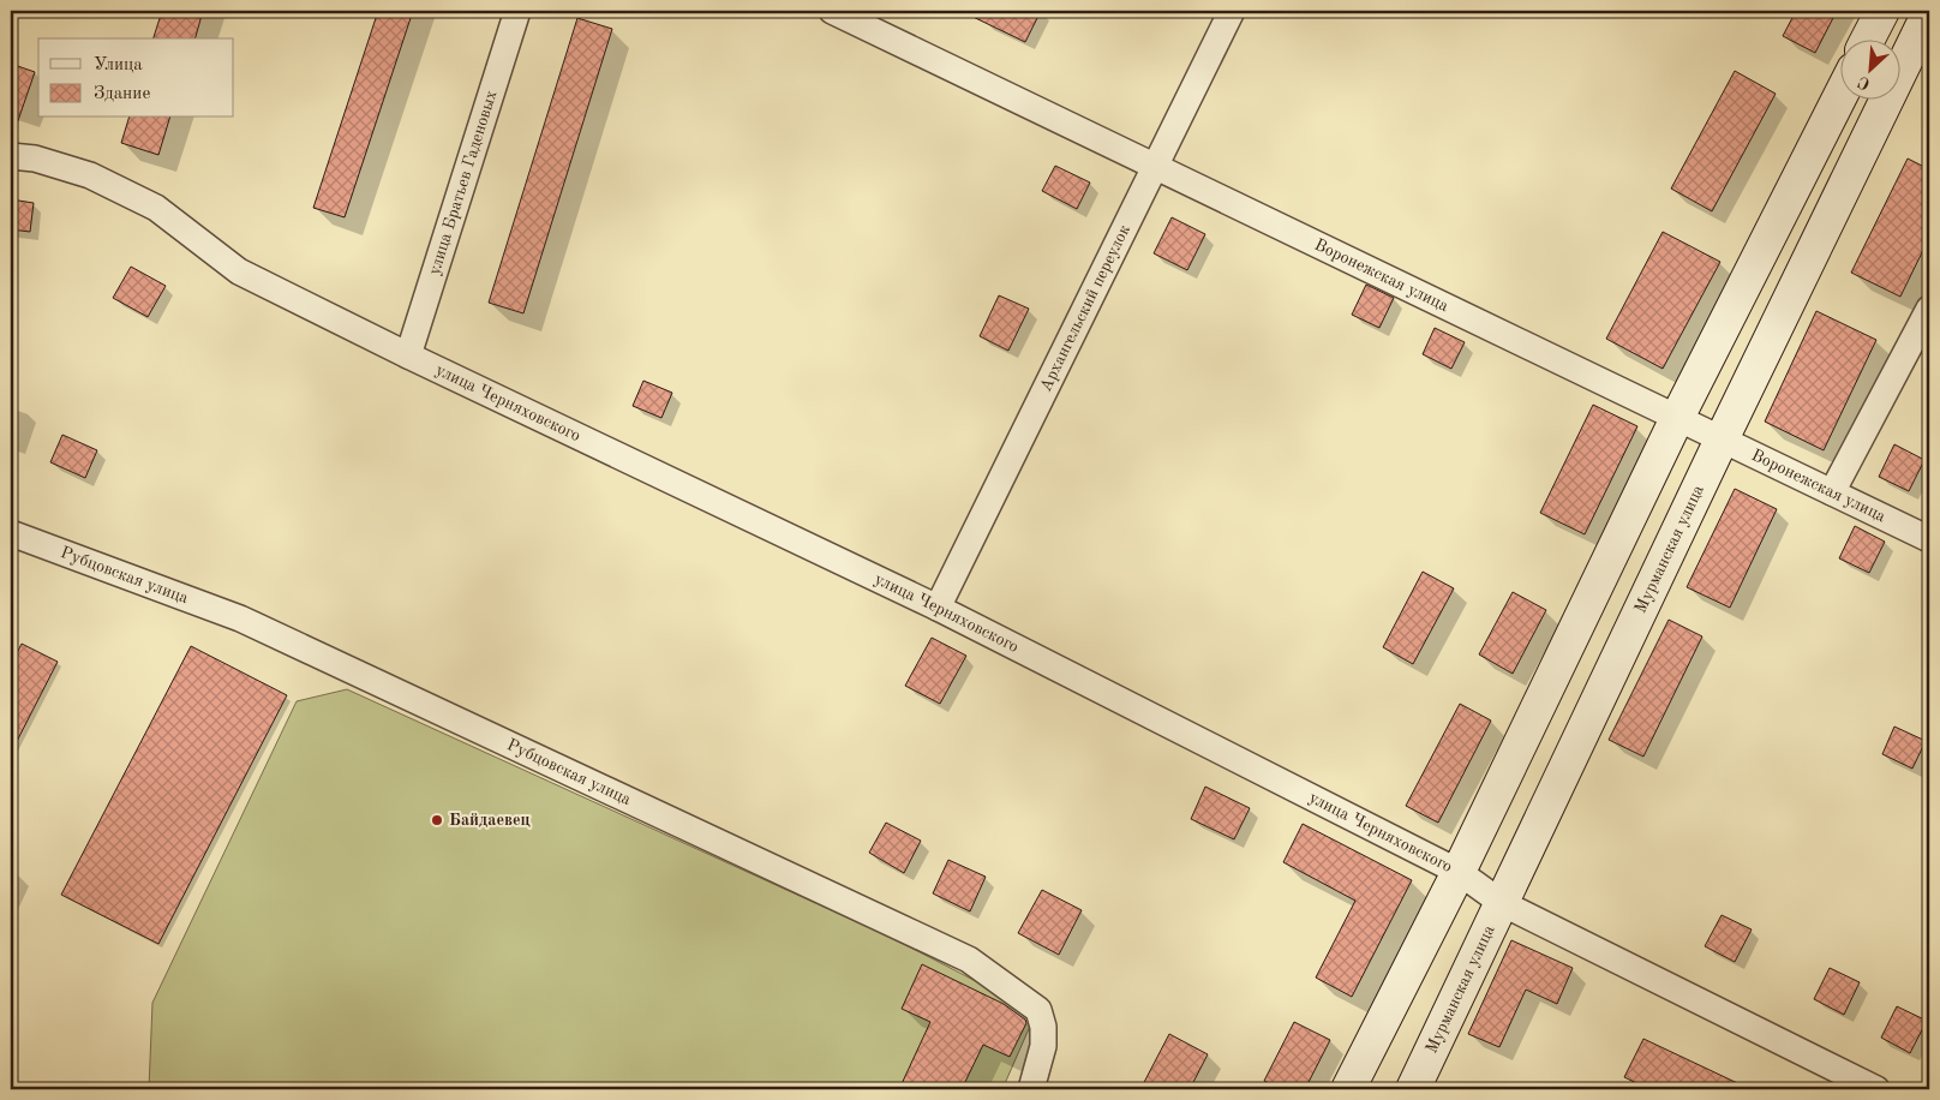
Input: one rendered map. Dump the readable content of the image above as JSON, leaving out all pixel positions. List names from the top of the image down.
{
  "streets": {
    "main road": ["Мурманская улица"],
    "street": [
      "улица Братьев Гаденовых",
      "Воронежская улица",
      "Архангельский переулок",
      "улица Черняховского",
      "Рубцовская улица"
    ]
  },
  "crossings": [
    ["улица Братьев Гаденовых", "улица Черняховского"],
    ["Воронежская улица", "Архангельский переулок"],
    ["Воронежская улица", "Мурманская улица"],
    ["Архангельский переулок", "улица Черняховского"],
    ["улица Черняховского", "Мурманская улица"]
  ],
  "places": ["Байдаевец"],
  "legend": ["Улица", "Здание"],
  "north": "bottom left"
}
